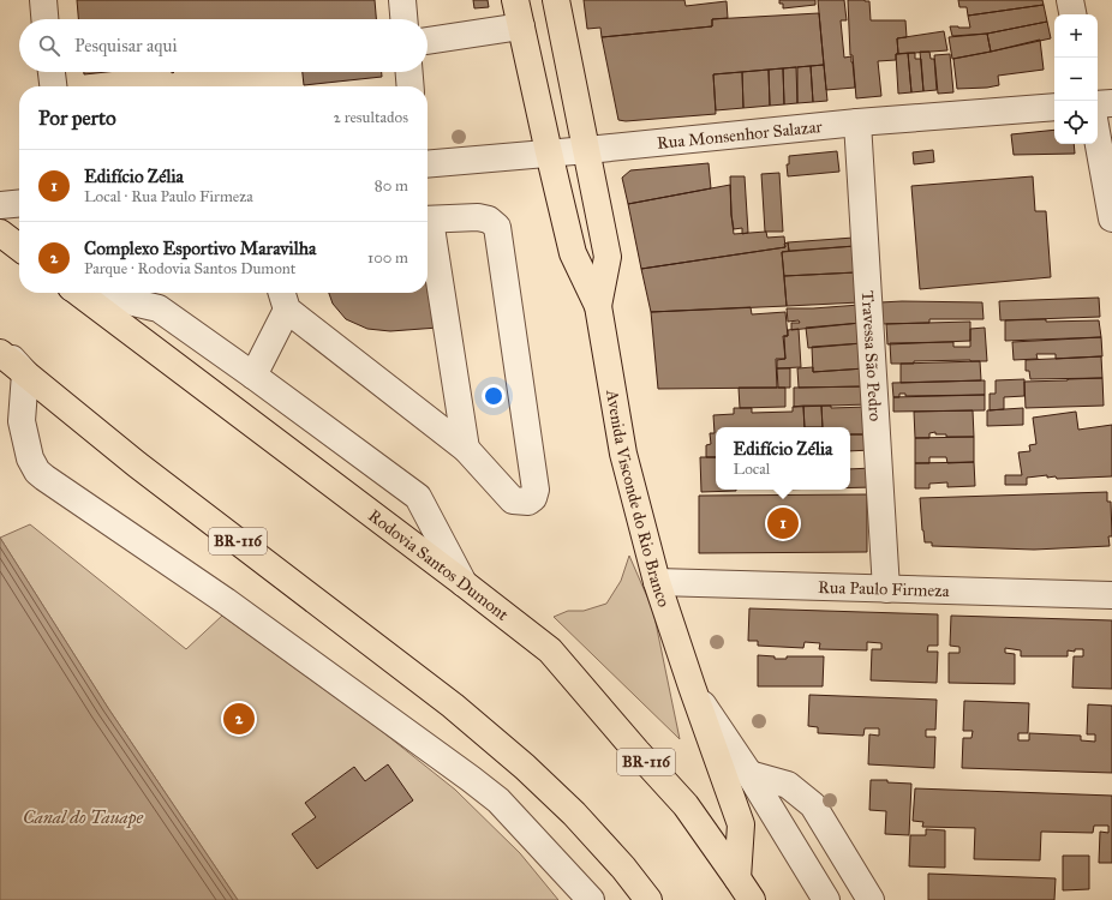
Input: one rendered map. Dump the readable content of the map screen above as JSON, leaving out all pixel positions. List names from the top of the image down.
{
  "streets": {
    "main road": ["Avenida Visconde do Rio Branco", "BR-116", "Rodovia Santos Dumont"],
    "street": ["Rua Monsenhor Salazar", "Travessa São Pedro", "Rua Paulo Firmeza"]
  },
  "crossings": [
    ["Rua Monsenhor Salazar", "Travessa São Pedro"],
    ["Rua Monsenhor Salazar", "Avenida Visconde do Rio Branco"],
    ["Travessa São Pedro", "Rua Paulo Firmeza"],
    ["Avenida Visconde do Rio Branco", "Rodovia Santos Dumont"],
    ["Avenida Visconde do Rio Branco", "Rua Paulo Firmeza"]
  ],
  "water": ["Canal do Tauape"],
  "page": {
    "map_buttons": ["+", "−"],
    "search": "Pesquisar aqui",
    "heading": ["Por perto", "2 resultados"],
    "list": [
      {
        "mark": "1",
        "name": "Edifício Zélia",
        "note": "Local · Rua Paulo Firmeza",
        "value": "80 m"
      },
      {
        "mark": "2",
        "name": "Complexo Esportivo Maravilha",
        "note": "Parque · Rodovia Santos Dumont",
        "value": "100 m"
      }
    ],
    "popup": ["Edifício Zélia", "Local"],
    "pins": ["1", "2"]
  }
}
